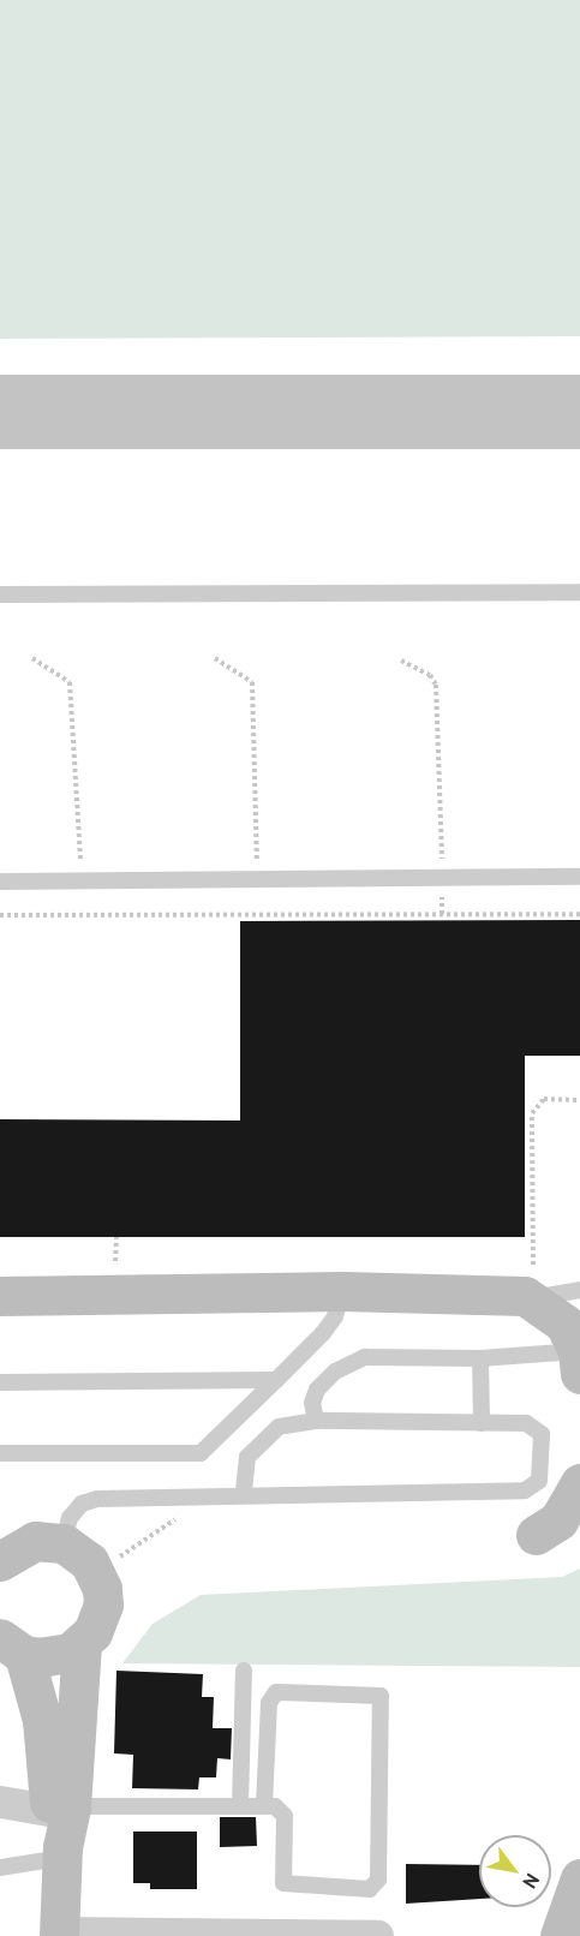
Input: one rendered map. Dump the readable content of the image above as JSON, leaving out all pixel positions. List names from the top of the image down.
{
  "north": "bottom right"
}
